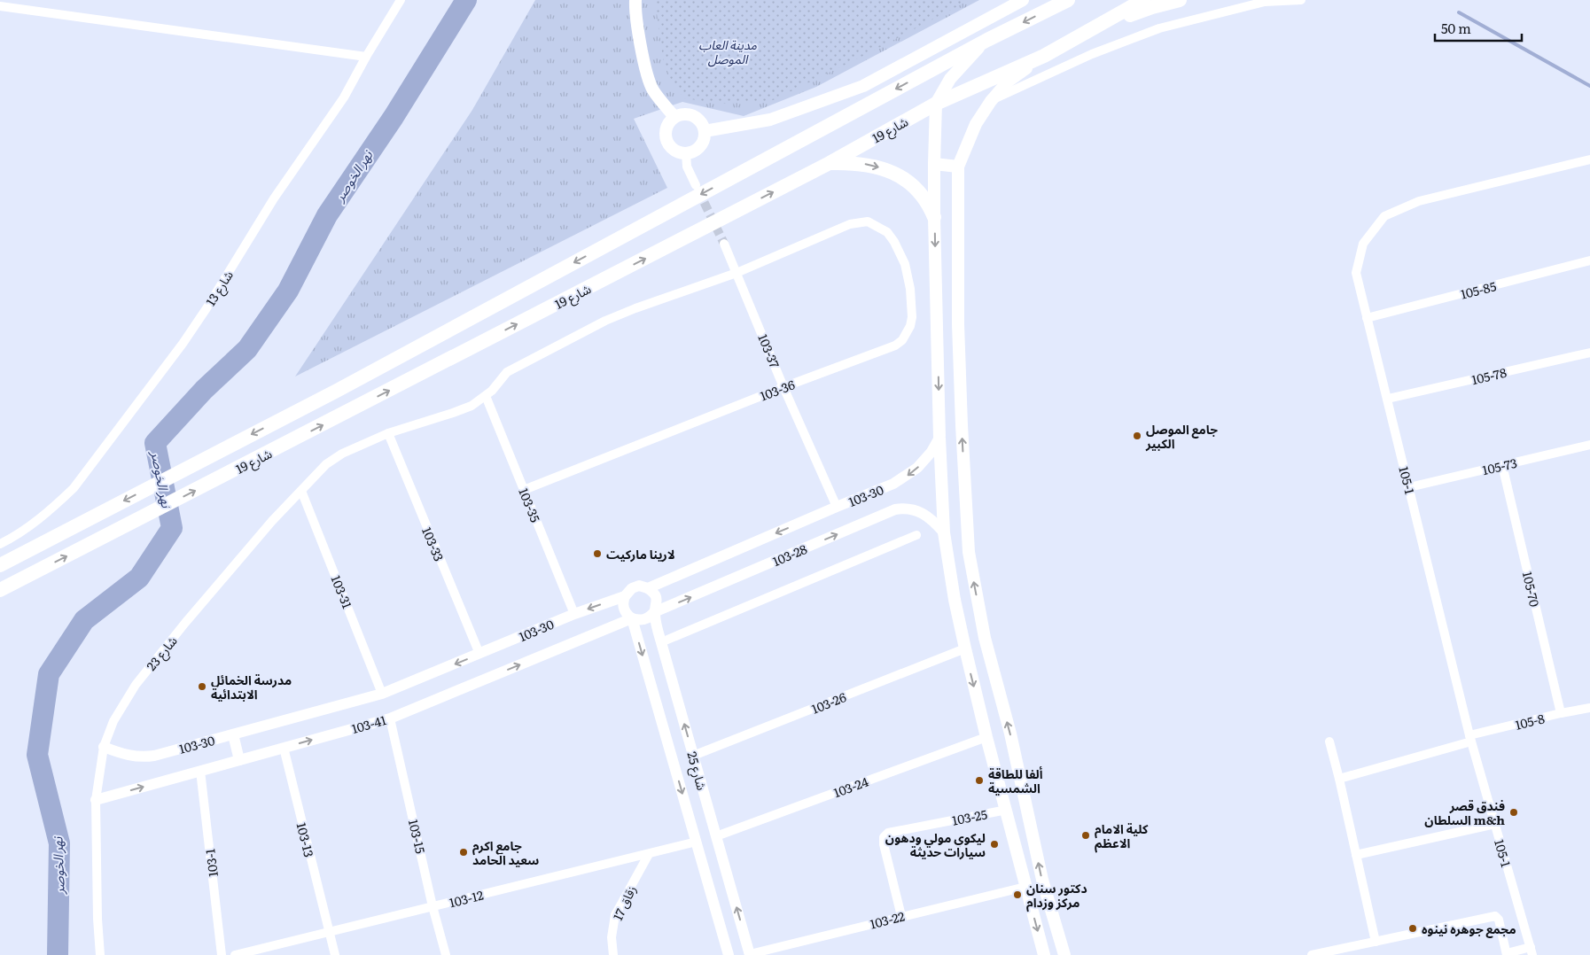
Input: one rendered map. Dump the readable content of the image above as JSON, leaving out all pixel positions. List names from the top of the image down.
{
  "streets": {
    "highway": ["شارع 19"],
    "street": [
      "شارع 13",
      "105-85",
      "103-37",
      "105-78",
      "103-36",
      "105-73",
      "105-1",
      "103-30",
      "103-35",
      "103-33",
      "103-28",
      "105-70",
      "103-31",
      "شارع 23",
      "103-26",
      "105-8",
      "103-41",
      "شارع 25",
      "103-24",
      "103-25",
      "103-15",
      "103-13",
      "103-1",
      "103-12",
      "زقاق 17",
      "103-22"
    ]
  },
  "crossings": [
    ["105-85", "105-1"],
    ["103-37", "103-36"],
    ["103-37", "103-30"],
    ["103-37", "شارع 23"],
    ["105-78", "105-1"],
    ["103-36", "103-35"],
    ["103-36", "شارع 23"],
    ["105-73", "105-1"],
    ["105-73", "105-70"],
    ["105-1", "105-8"],
    ["103-30", "103-35"],
    ["103-30", "103-33"],
    ["103-30", "103-28"],
    ["103-30", "103-31"],
    ["103-30", "شارع 23"],
    ["103-30", "103-41"],
    ["103-30", "شارع 25"],
    ["103-35", "شارع 23"],
    ["103-33", "شارع 23"],
    ["103-28", "103-41"],
    ["103-28", "شارع 25"],
    ["105-70", "105-8"],
    ["103-31", "شارع 23"],
    ["شارع 23", "103-41"],
    ["103-26", "شارع 25"],
    ["103-41", "شارع 25"],
    ["103-41", "103-15"],
    ["103-41", "103-13"],
    ["103-41", "103-1"],
    ["شارع 25", "103-24"],
    ["شارع 25", "103-12"],
    ["شارع 25", "103-22"],
    ["103-25", "103-22"],
    ["103-15", "103-12"],
    ["103-13", "103-12"],
    ["103-12", "زقاق 17"]
  ],
  "one_way": ["103-41"],
  "water": ["نهر الخوصر"],
  "parks": ["مدينة العاب الموصل"],
  "places": [
    "جامع الموصل الكبير",
    "لارينا ماركيت",
    "مدرسة الخمائل الابتدائية",
    "ألفا للطاقة الشمسية",
    "فندق قصر السلطان m&h",
    "كلية الامام الاعظم",
    "ليكوي مولي ودهون سيارات حديثة",
    "جامع اكرم سعيد الحامد",
    "دكتور سنان مركز وزدام",
    "مجمع جوهره نينوه"
  ],
  "scale_bar": "50 m"
}
